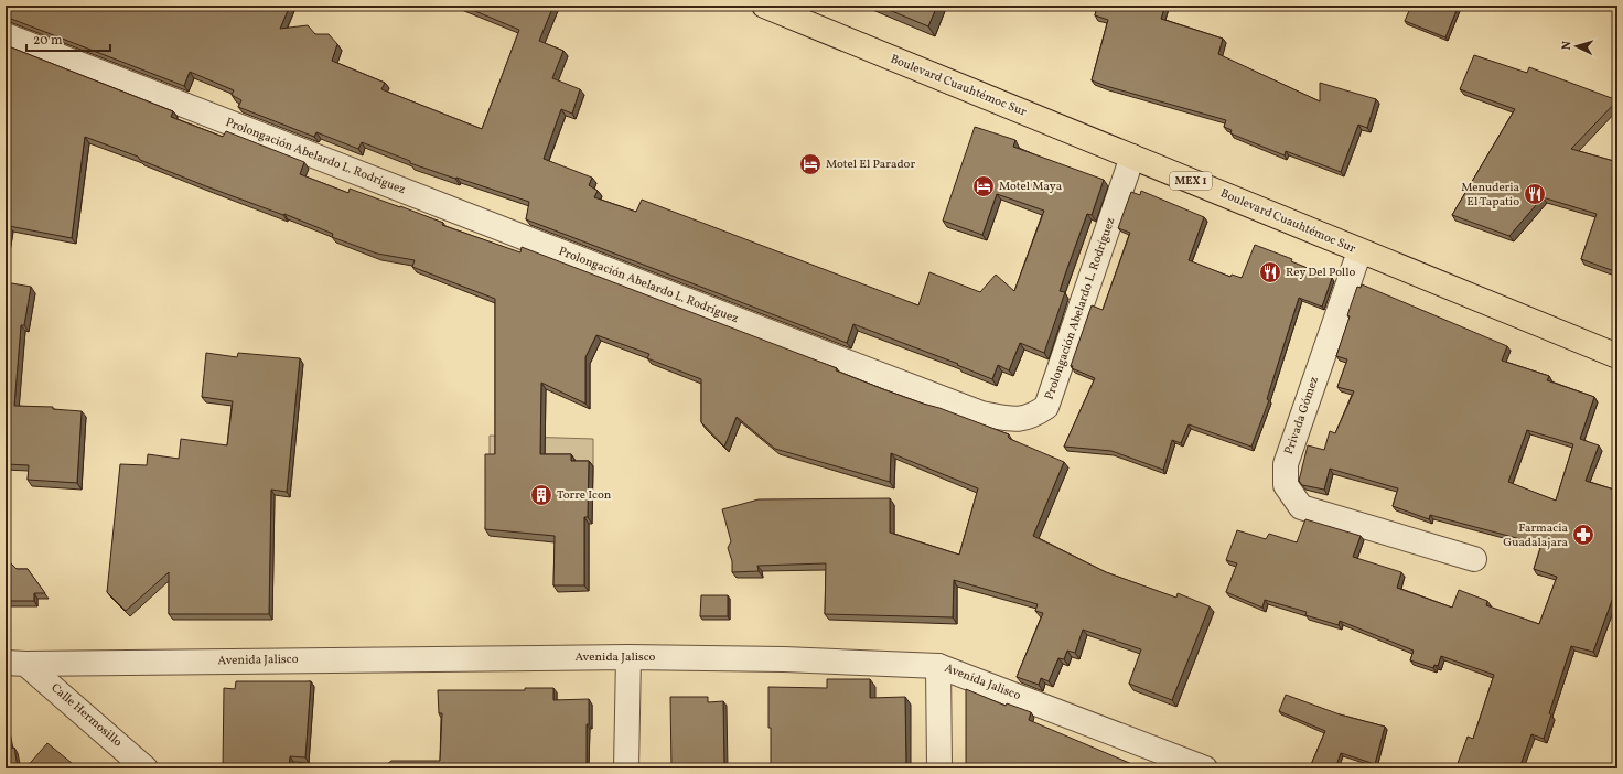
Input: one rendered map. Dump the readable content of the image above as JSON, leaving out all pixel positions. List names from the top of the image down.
{
  "streets": {
    "main road": ["Boulevard Cuauhtémoc Sur", "MEX 1"],
    "street": [
      "Prolongación Abelardo L. Rodríguez",
      "Privada Gómez",
      "Avenida Jalisco",
      "Calle Hermosillo"
    ]
  },
  "crossings": [
    ["Boulevard Cuauhtémoc Sur", "Prolongación Abelardo L. Rodríguez"],
    ["Boulevard Cuauhtémoc Sur", "Privada Gómez"],
    ["Avenida Jalisco", "Calle Hermosillo"]
  ],
  "places": {
    "hotel": ["Motel El Parador", "Motel Maya"],
    "restaurant": ["Menuderia El Tapatio", "Rey Del Pollo"],
    "building": ["Torre Icon"],
    "pharmacy": ["Farmacia Guadalajara"]
  },
  "scale_bar": "20 m",
  "north": "left"
}
